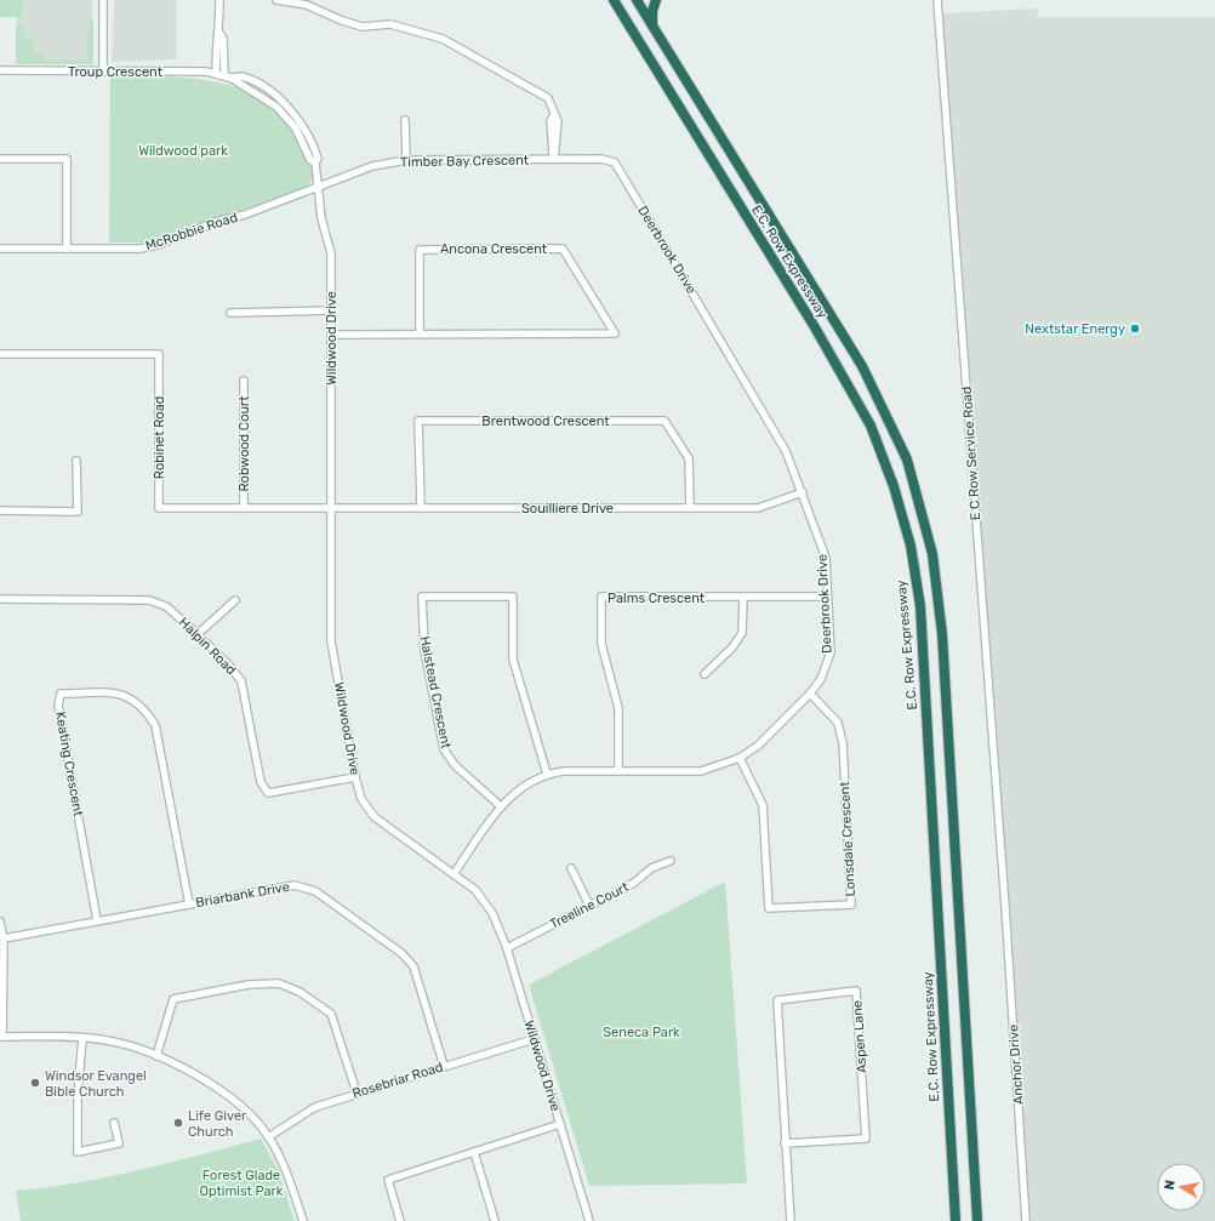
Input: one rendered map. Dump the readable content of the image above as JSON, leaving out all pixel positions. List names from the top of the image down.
{
  "streets": {
    "highway": ["E.C. Row Expressway"],
    "street": [
      "Troup Crescent",
      "Timber Bay Crescent",
      "McRobbie Road",
      "Ancona Crescent",
      "Deerbrook Drive",
      "Wildwood Drive",
      "Brentwood Crescent",
      "Robinet Road",
      "Robwood Court",
      "E C Row Service Road",
      "Souilliere Drive",
      "Palms Crescent",
      "Halpin Road",
      "Halstead Crescent",
      "Keating Crescent",
      "Lonsdale Crescent",
      "Briarbank Drive",
      "Treeline Court",
      "Aspen Lane",
      "Anchor Drive",
      "Rosebriar Road"
    ]
  },
  "crossings": [
    ["Troup Crescent", "Wildwood Drive"],
    ["Timber Bay Crescent", "McRobbie Road"],
    ["Timber Bay Crescent", "Deerbrook Drive"],
    ["Timber Bay Crescent", "Wildwood Drive"],
    ["McRobbie Road", "Wildwood Drive"],
    ["Ancona Crescent", "Wildwood Drive"],
    ["Deerbrook Drive", "Wildwood Drive"],
    ["Deerbrook Drive", "Souilliere Drive"],
    ["Deerbrook Drive", "Palms Crescent"],
    ["Deerbrook Drive", "Halstead Crescent"],
    ["Deerbrook Drive", "Lonsdale Crescent"],
    ["Wildwood Drive", "Robinet Road"],
    ["Wildwood Drive", "Souilliere Drive"],
    ["Wildwood Drive", "Halpin Road"],
    ["Wildwood Drive", "Treeline Court"],
    ["Wildwood Drive", "Rosebriar Road"],
    ["Brentwood Crescent", "Souilliere Drive"],
    ["Robinet Road", "Robwood Court"],
    ["Robinet Road", "Souilliere Drive"],
    ["E C Row Service Road", "Anchor Drive"],
    ["Keating Crescent", "Briarbank Drive"],
    ["Briarbank Drive", "Rosebriar Road"]
  ],
  "parks": ["Wildwood park", "Seneca Park", "Forest Glade Optimist Park"],
  "places": ["Nextstar Energy", "Windsor Evangel Bible Church", "Life Giver Church"],
  "north": "left"
}
